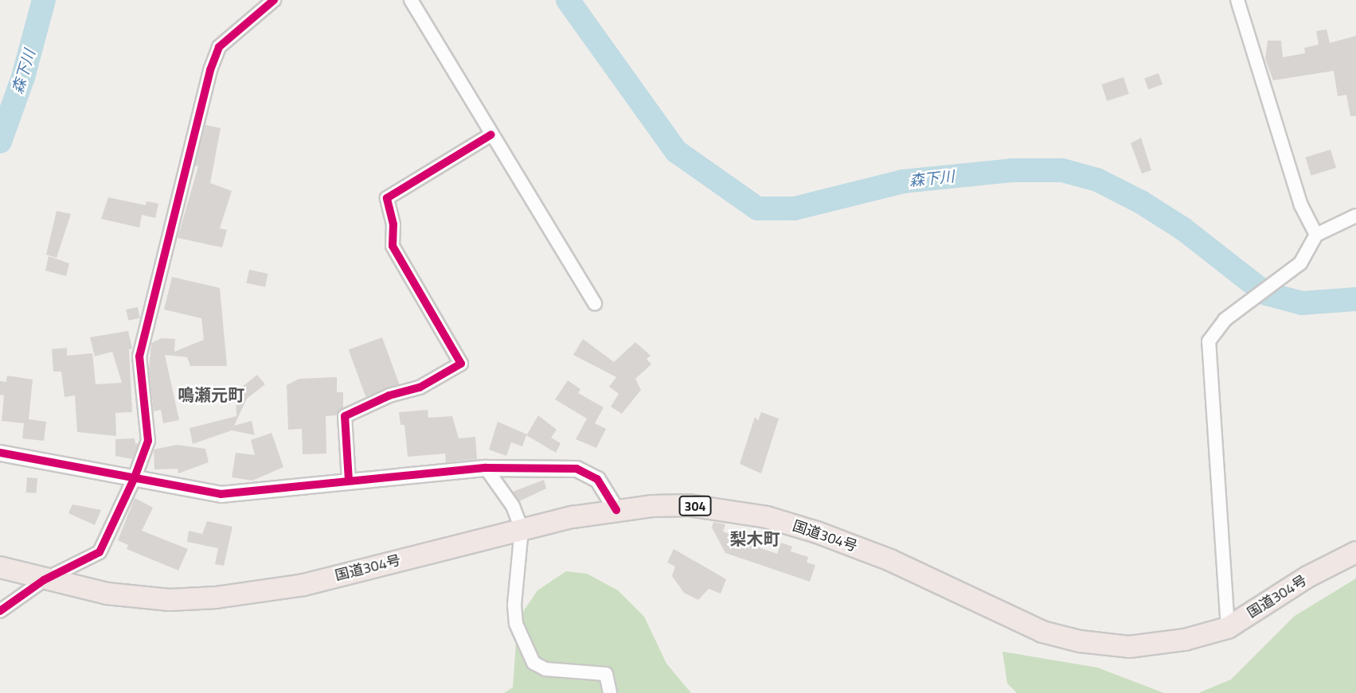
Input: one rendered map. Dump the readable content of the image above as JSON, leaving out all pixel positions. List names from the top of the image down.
{
  "streets": {
    "highway": ["304", "国道304号"]
  },
  "districts": ["鳴瀬元町", "梨木町"],
  "water": ["森下川"]
}
